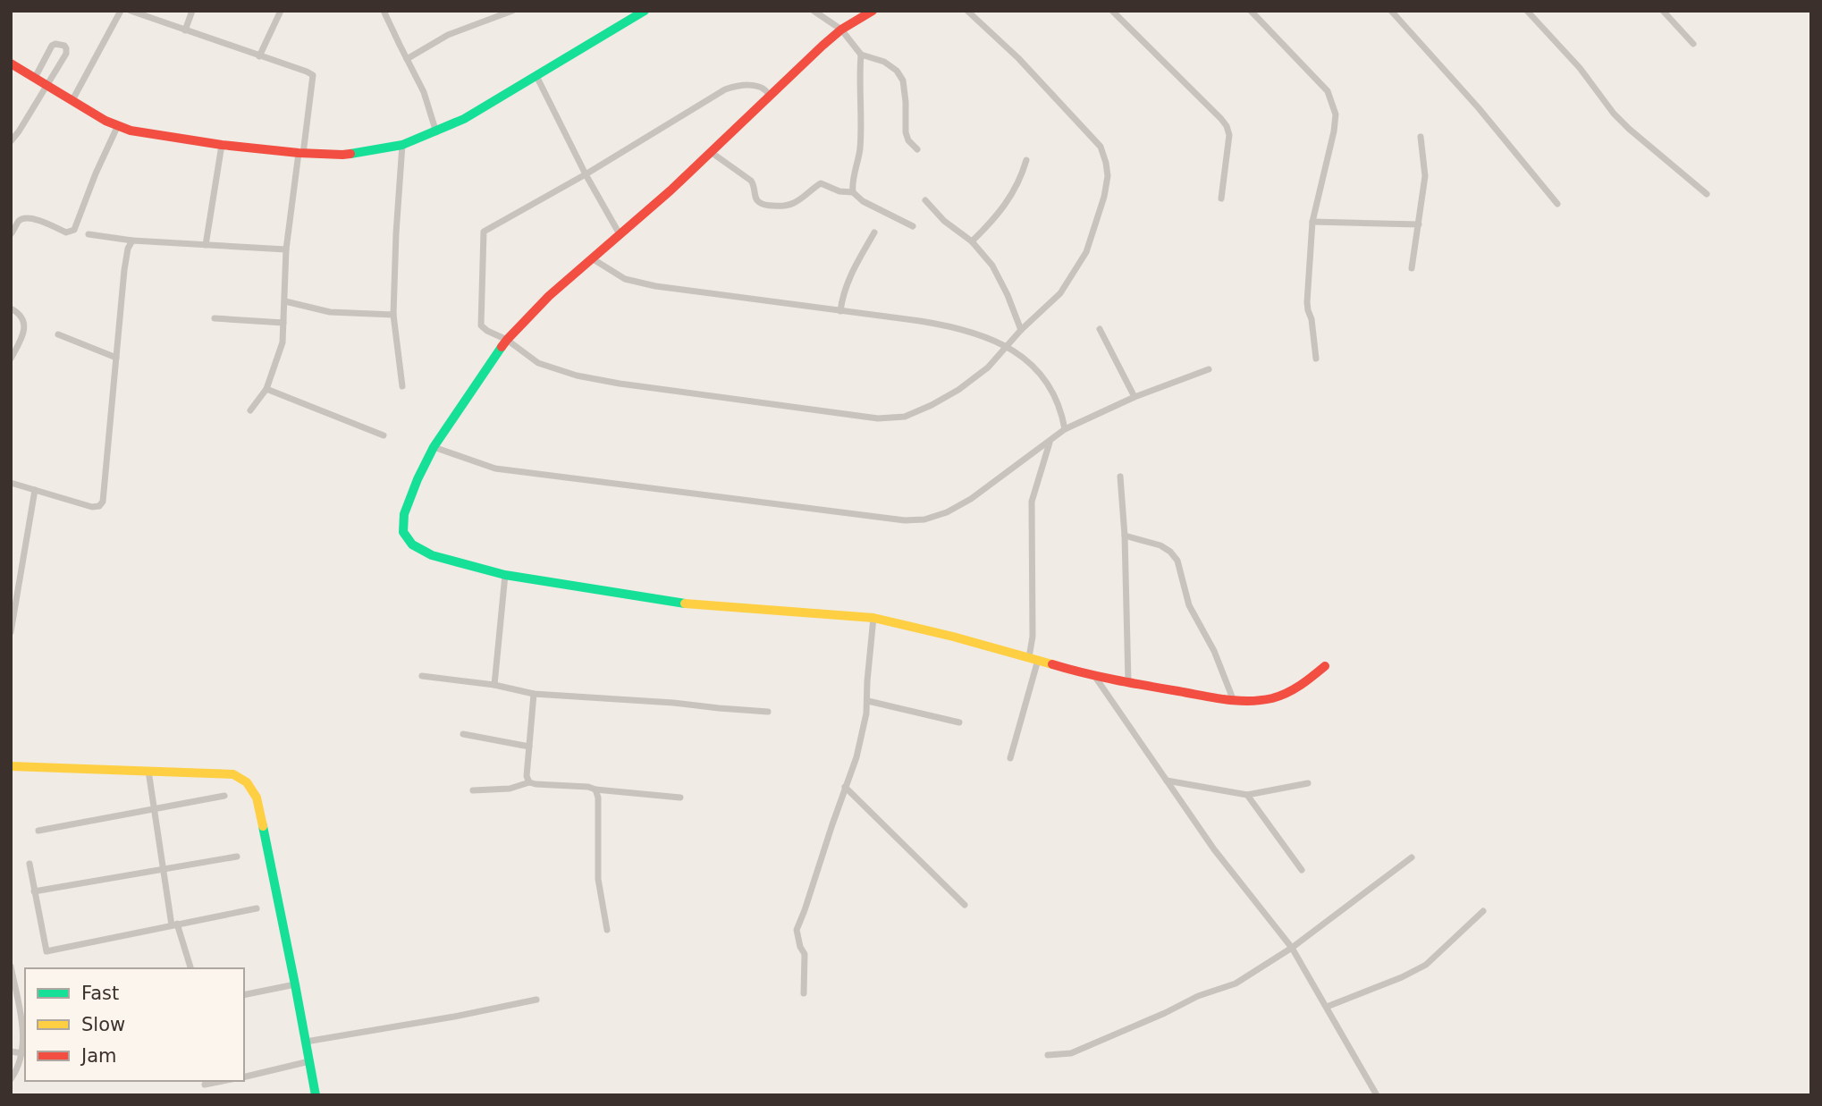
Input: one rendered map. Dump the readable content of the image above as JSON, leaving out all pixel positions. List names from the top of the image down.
{
  "legend": ["Fast", "Slow", "Jam"]
}
